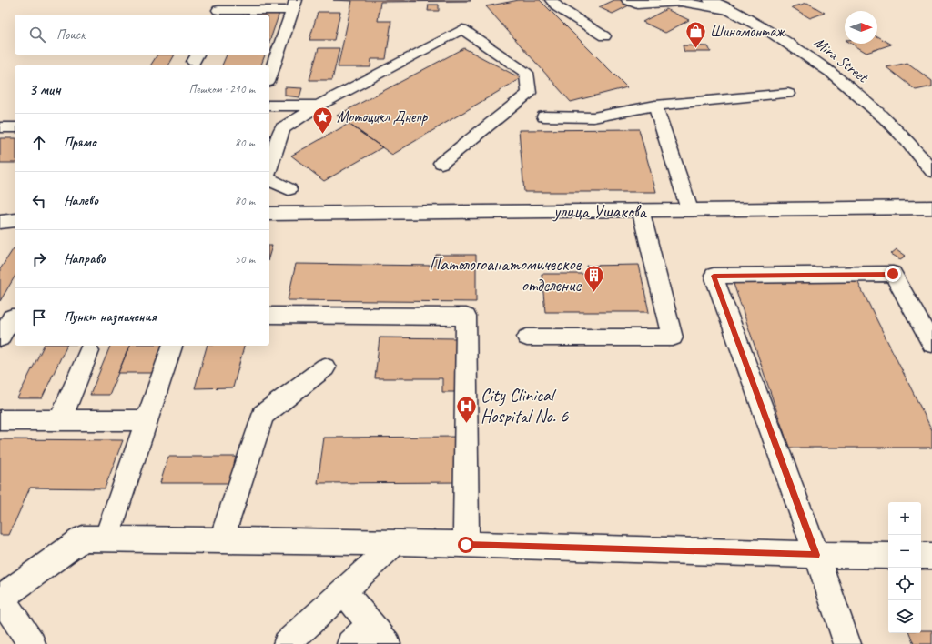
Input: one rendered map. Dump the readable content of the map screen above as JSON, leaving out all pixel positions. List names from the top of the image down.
{
  "streets": {
    "street": ["Mira Street", "улица Ушакова"]
  },
  "places": {
    "shop": ["Шиномонтаж"],
    "place": ["Мотоцикл Днепр"],
    "building": ["Патологоанатомическое отделение"],
    "hospital": ["City Clinical Hospital No. 6"]
  },
  "north": "right",
  "page": {
    "search": "Поиск",
    "heading": ["3 мин", "Пешком · 210 m"],
    "list": [
      ["Прямо", "80 m"],
      ["Налево", "80 m"],
      ["Направо", "50 m"],
      "Пункт назначения"
    ],
    "map_buttons": ["+", "−"]
  }
}
